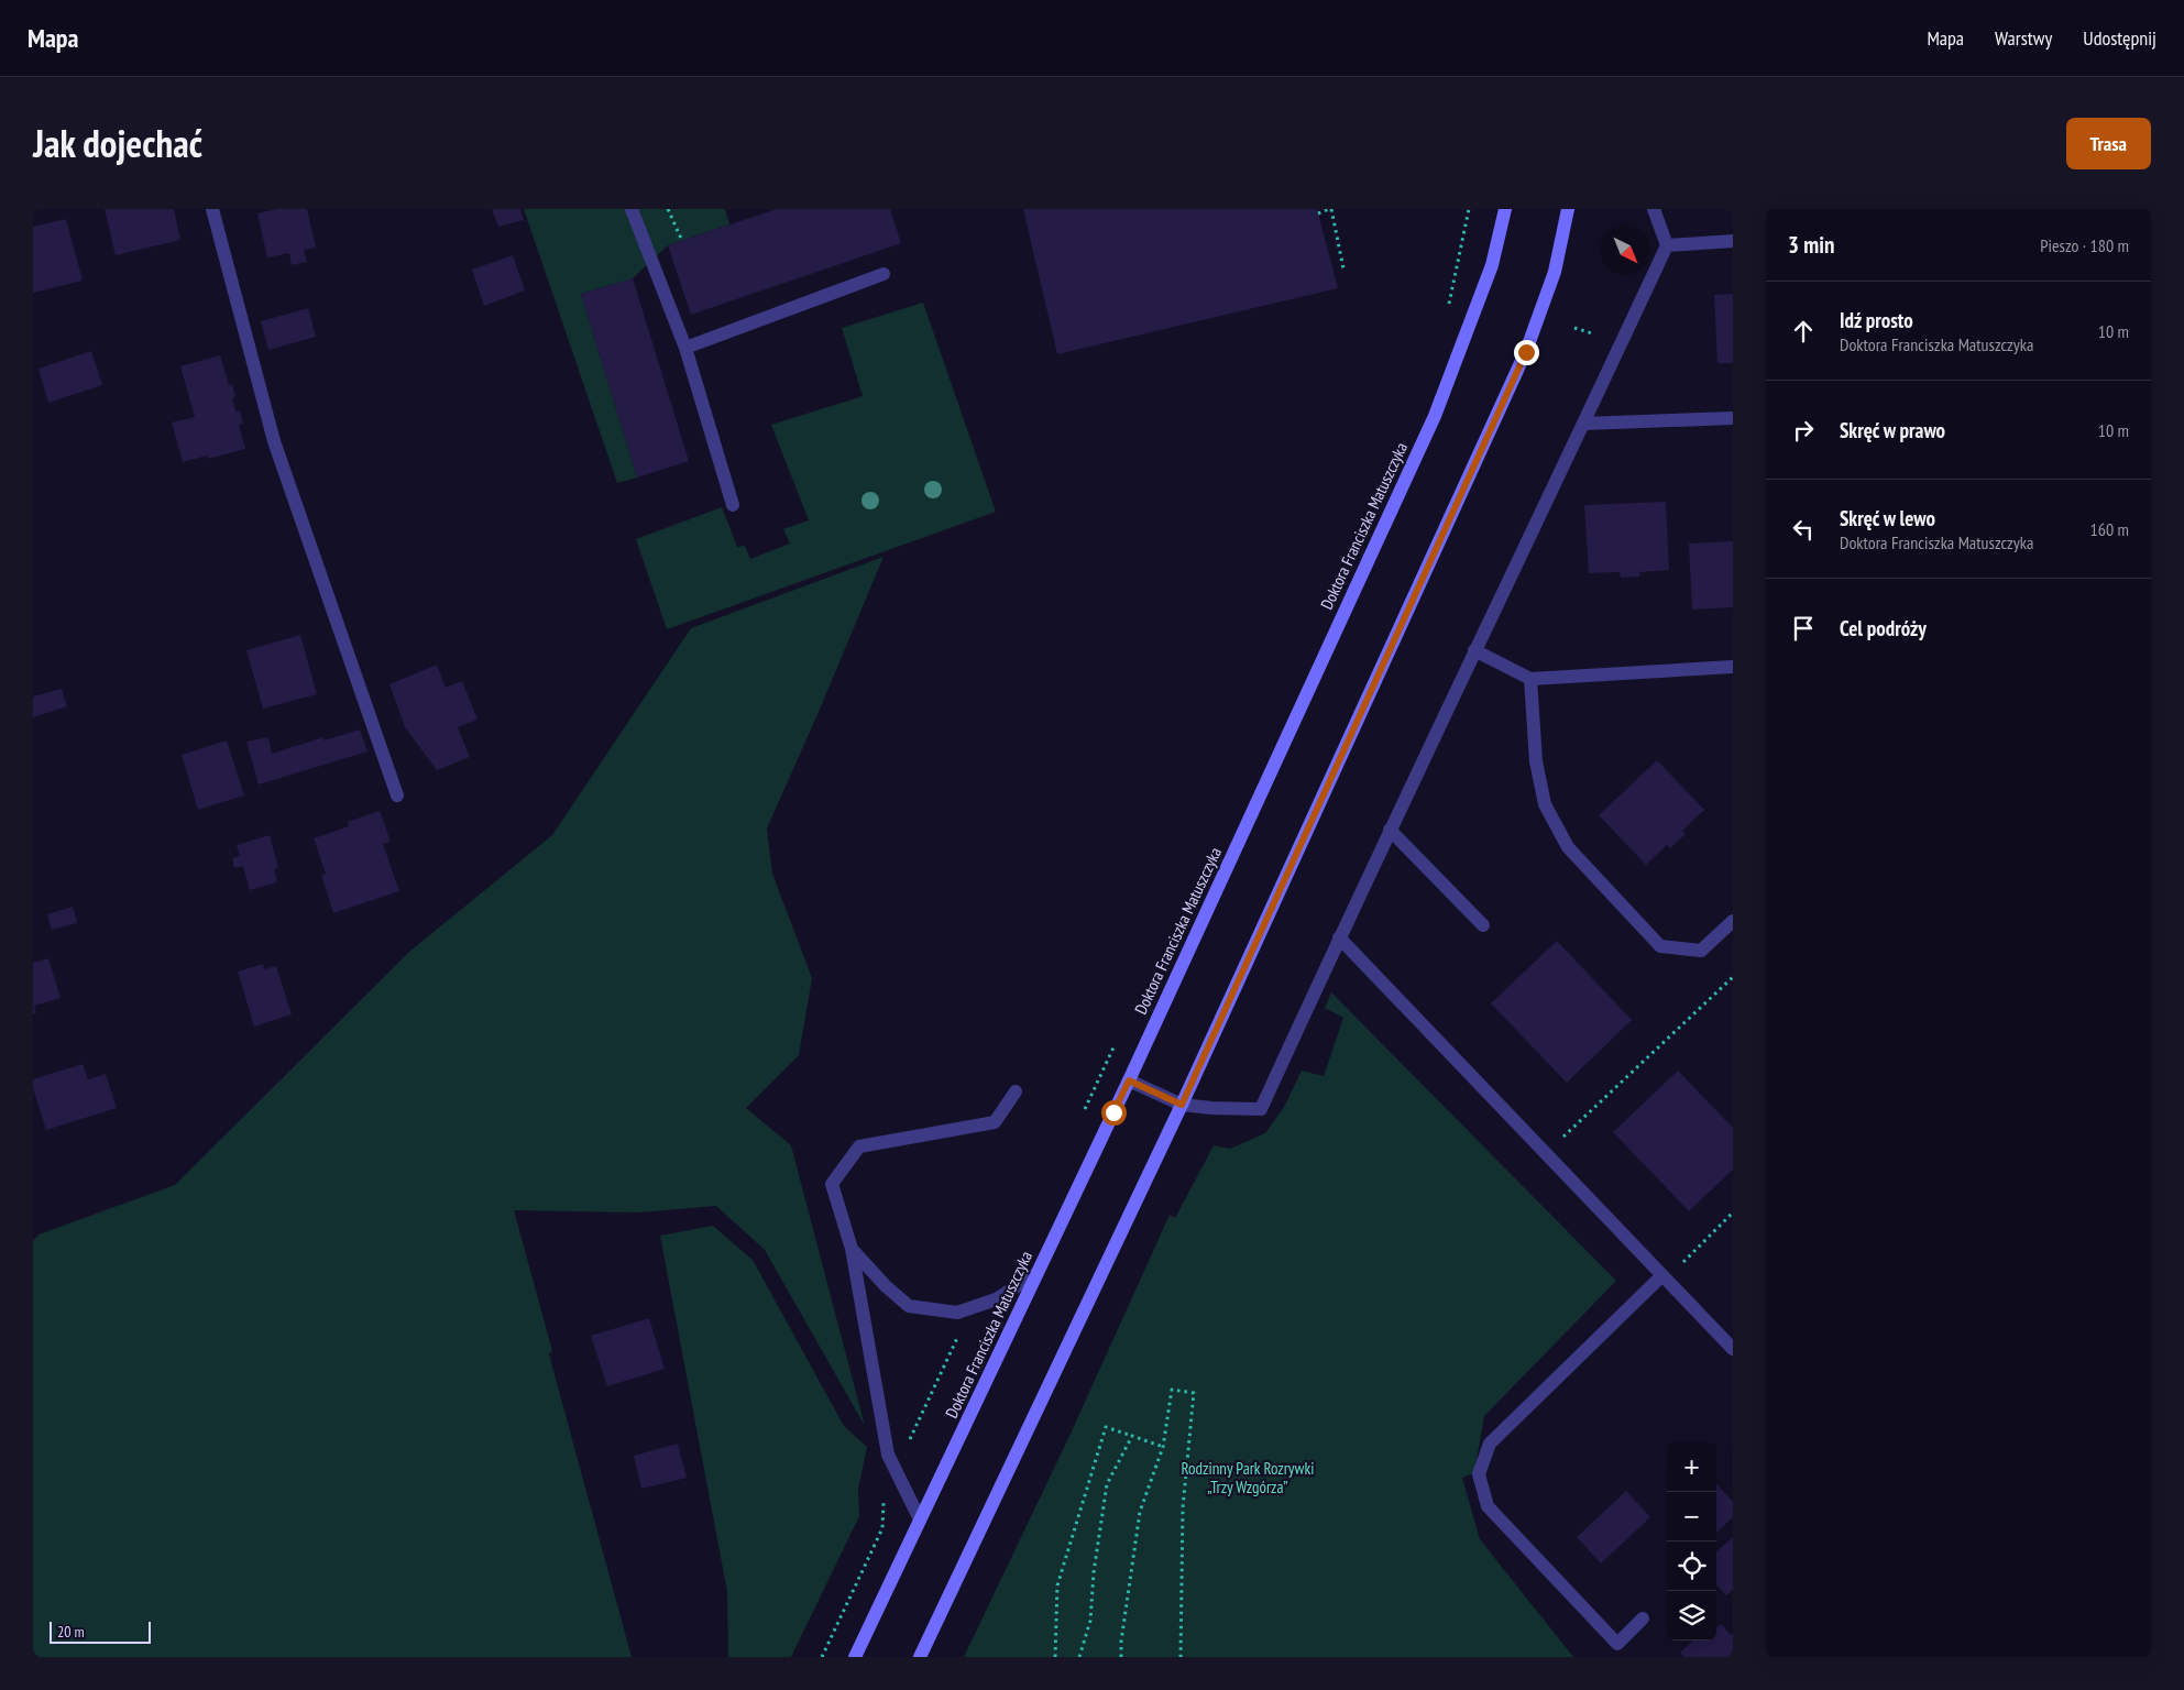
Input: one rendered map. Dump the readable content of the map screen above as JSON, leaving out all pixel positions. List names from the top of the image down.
{
  "streets": {
    "main road": ["Doktora Franciszka Matuszczyka"]
  },
  "parks": ["Rodzinny Park Rozrywki „Trzy Wzgórza”"],
  "scale_bar": "20 m",
  "north": "bottom right",
  "page": {
    "header": "Mapa",
    "nav": ["Mapa", "Warstwy", "Udostępnij"],
    "title": "Jak dojechać",
    "buttons": "Trasa",
    "heading": ["3 min", "Pieszo · 180 m"],
    "list": [
      ["Idź prosto", "Doktora Franciszka Matuszczyka", "10 m"],
      ["Skręć w prawo", "10 m"],
      ["Skręć w lewo", "Doktora Franciszka Matuszczyka", "160 m"],
      "Cel podróży"
    ],
    "map_buttons": ["+", "−"],
    "scale": "20 m"
  }
}
